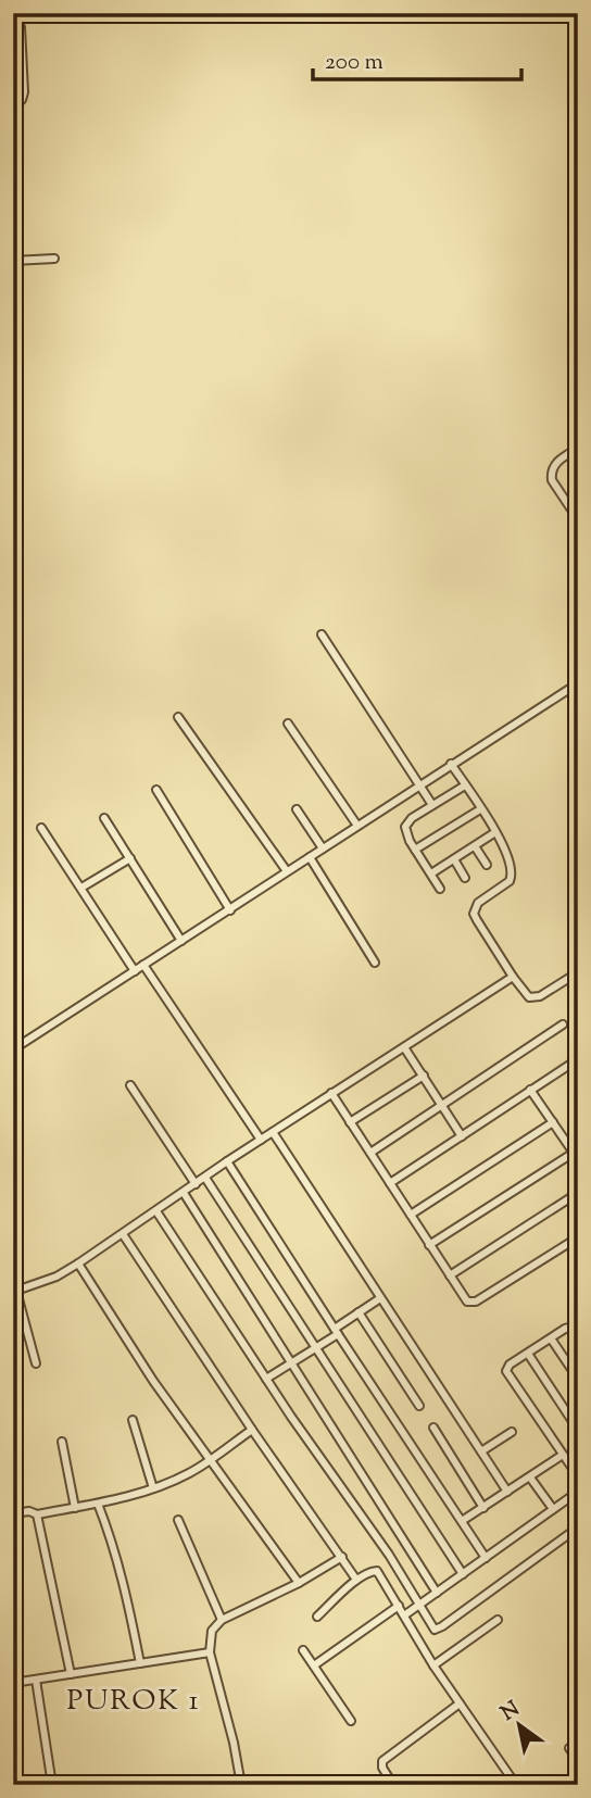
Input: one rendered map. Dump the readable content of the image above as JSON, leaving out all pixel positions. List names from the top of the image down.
{
  "districts": ["PUROK 1"],
  "scale_bar": "200 m",
  "north": "top left"
}
